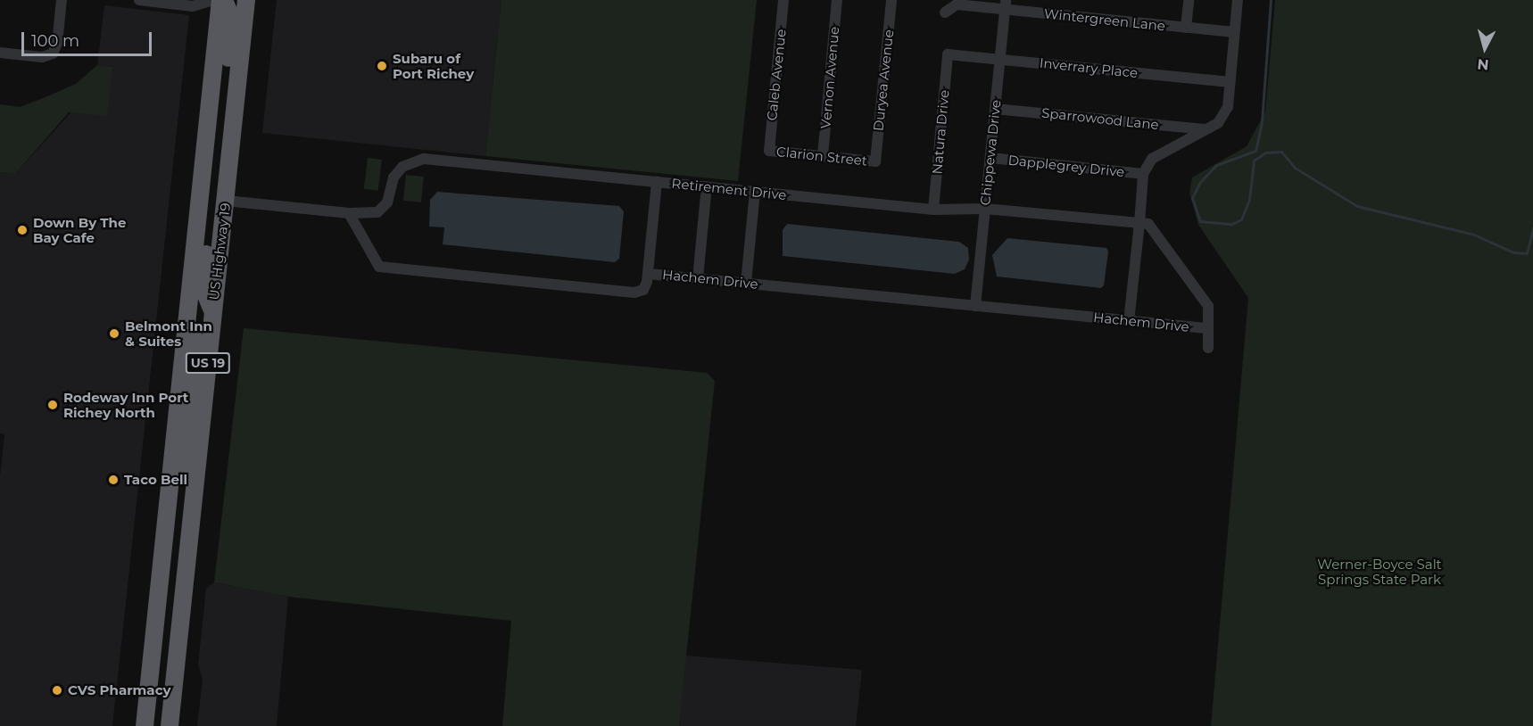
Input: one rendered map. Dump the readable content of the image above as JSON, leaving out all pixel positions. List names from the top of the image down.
{
  "streets": {
    "highway": ["US Highway 19", "US 19"],
    "street": [
      "Wintergreen Lane",
      "Inverrary Place",
      "Caleb Avenue",
      "Vernon Avenue",
      "Duryea Avenue",
      "Sparrowood Lane",
      "Natura Drive",
      "Chippewa Drive",
      "Clarion Street",
      "Dapplegrey Drive",
      "Retirement Drive",
      "Hachem Drive"
    ]
  },
  "crossings": [
    ["Wintergreen Lane", "Chippewa Drive"],
    ["Inverrary Place", "Natura Drive"],
    ["Inverrary Place", "Chippewa Drive"],
    ["Caleb Avenue", "Clarion Street"],
    ["Vernon Avenue", "Clarion Street"],
    ["Duryea Avenue", "Clarion Street"],
    ["Sparrowood Lane", "Chippewa Drive"],
    ["Natura Drive", "Retirement Drive"],
    ["Chippewa Drive", "Dapplegrey Drive"],
    ["Chippewa Drive", "Retirement Drive"],
    ["Chippewa Drive", "Hachem Drive"],
    ["Retirement Drive", "Hachem Drive"]
  ],
  "parks": ["Werner-Boyce Salt Springs State Park"],
  "places": [
    "Subaru of Port Richey",
    "Down By The Bay Cafe",
    "Belmont Inn & Suites",
    "Rodeway Inn Port Richey North",
    "Taco Bell",
    "CVS Pharmacy"
  ],
  "scale_bar": "100 m",
  "north": "bottom"
}
